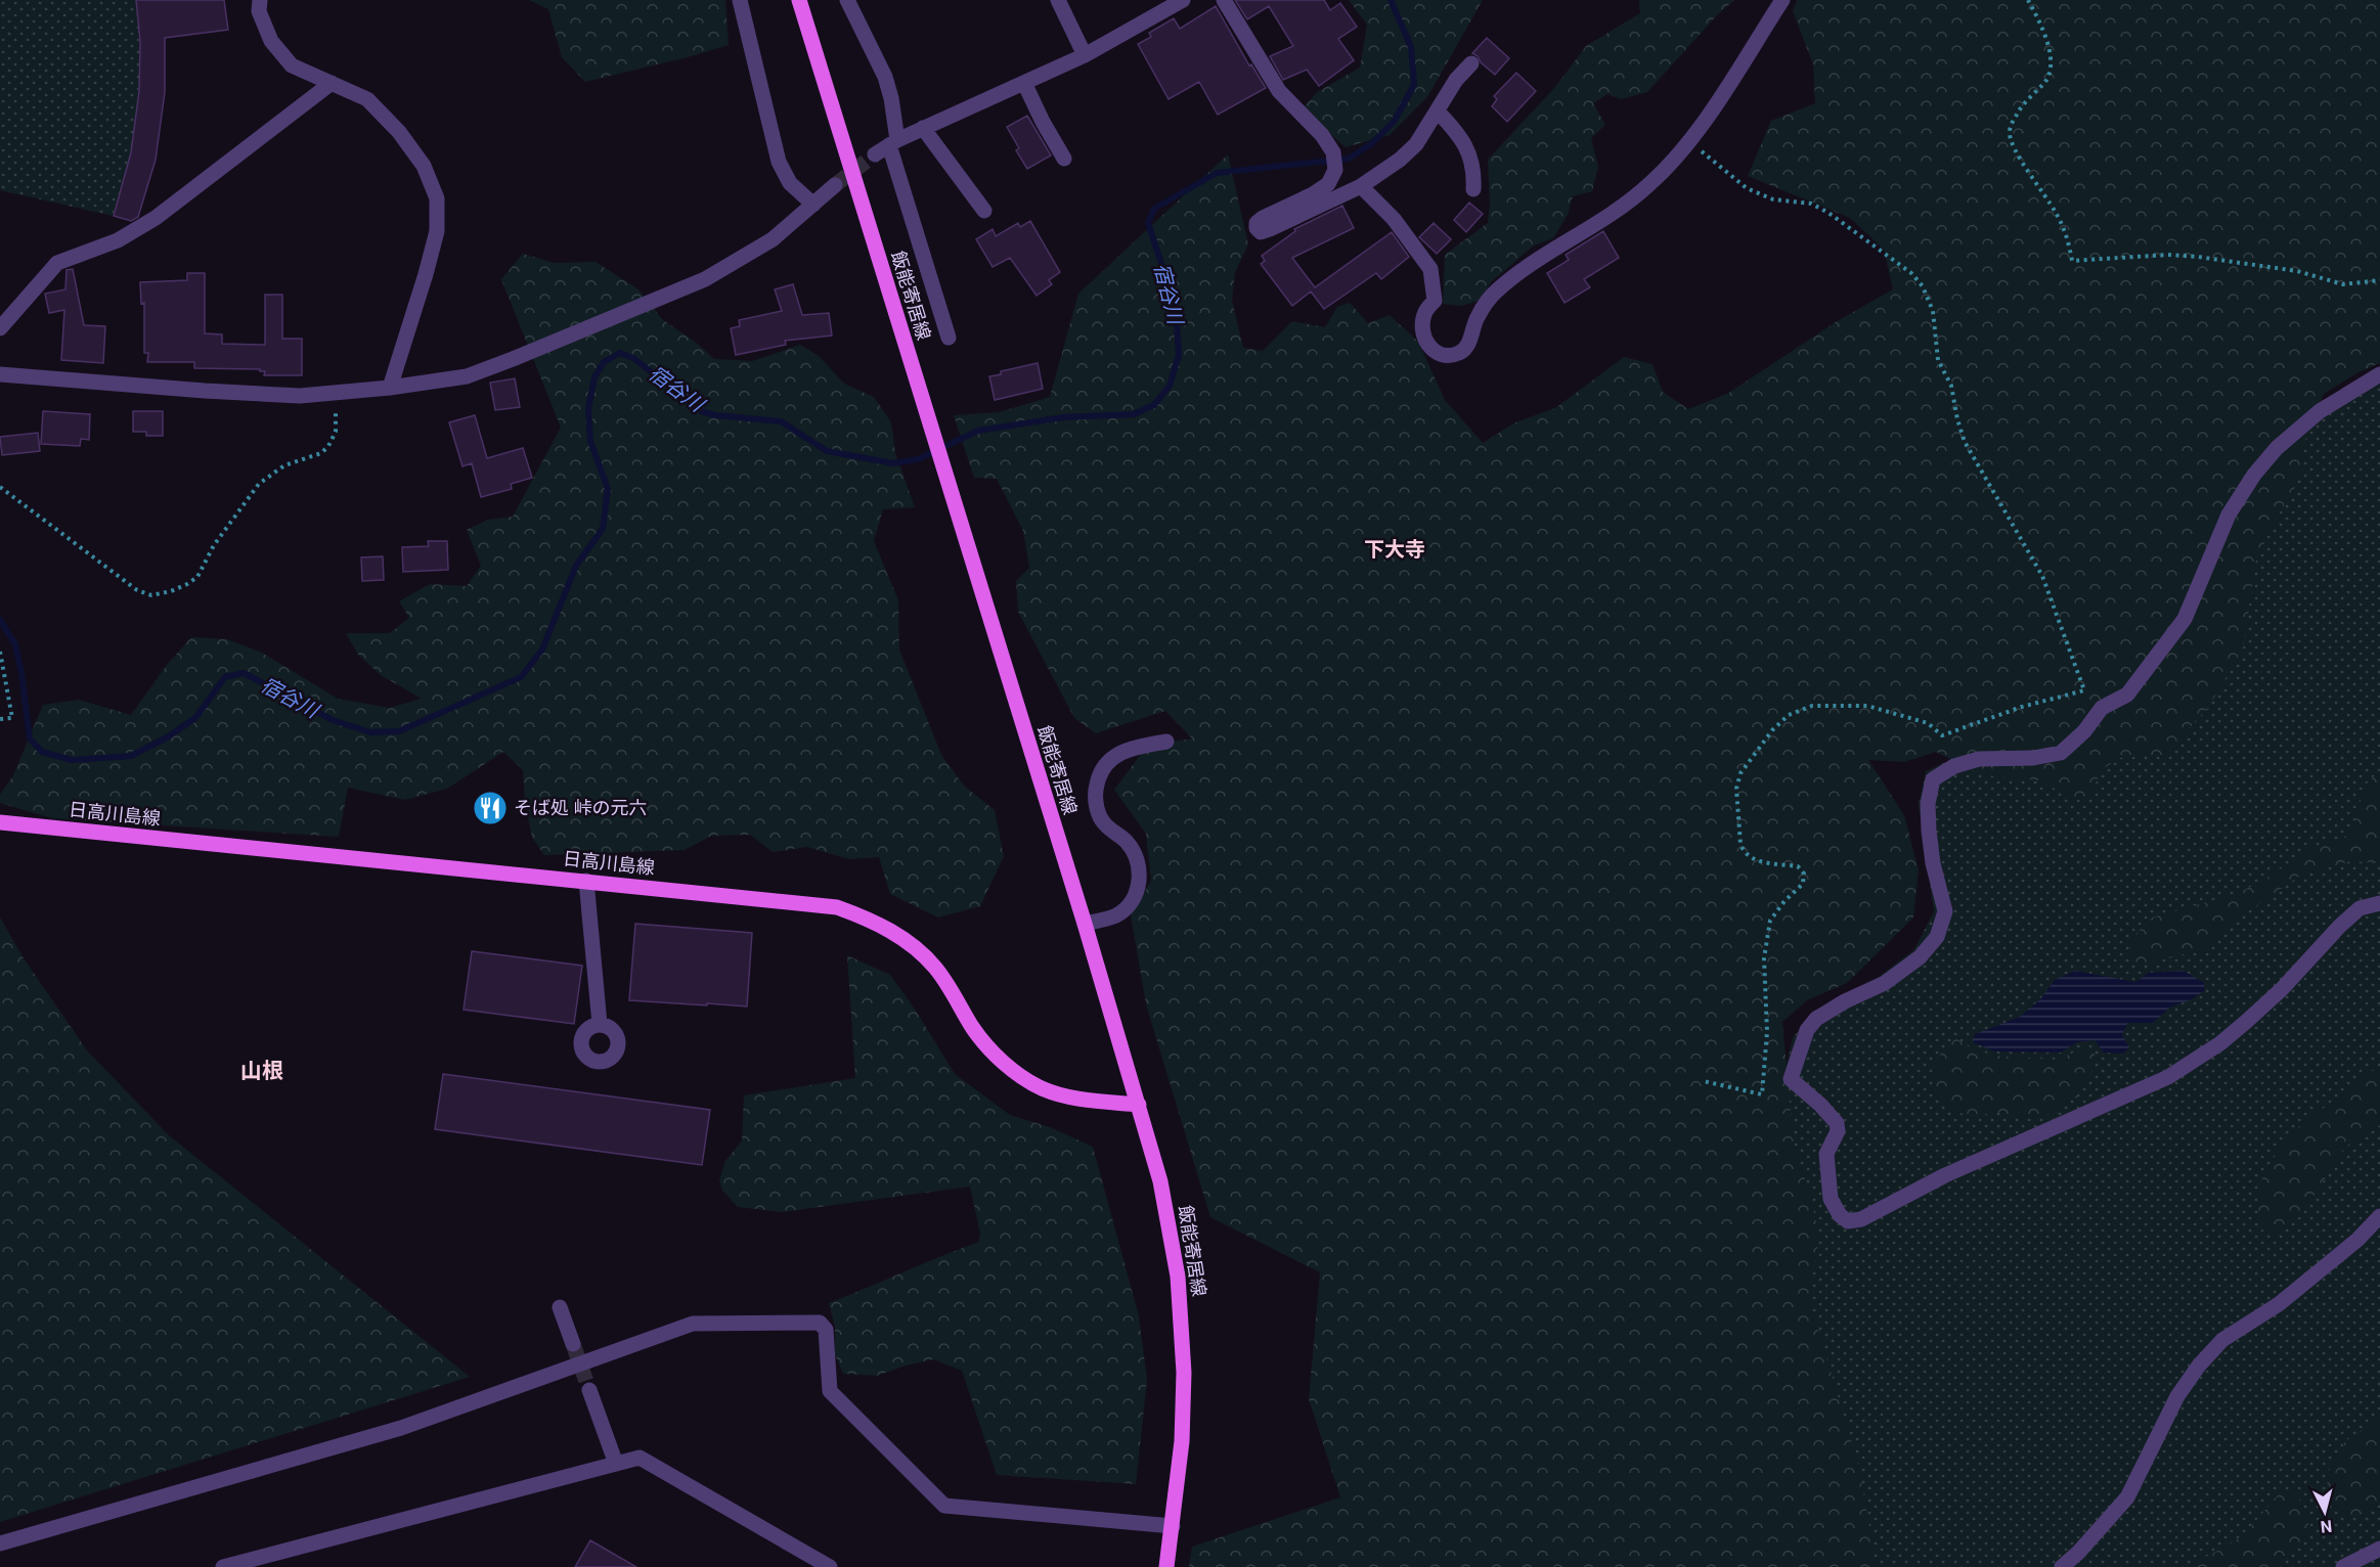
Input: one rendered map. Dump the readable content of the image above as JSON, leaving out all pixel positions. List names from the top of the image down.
{
  "streets": {
    "main road": ["飯能寄居線", "日高川島線"]
  },
  "crossings": [
    ["飯能寄居線", "日高川島線"]
  ],
  "districts": ["下大寺", "山根"],
  "water": ["宿谷川"],
  "places": {
    "restaurant": ["そば処 峠の元六"]
  },
  "north": "bottom"
}
